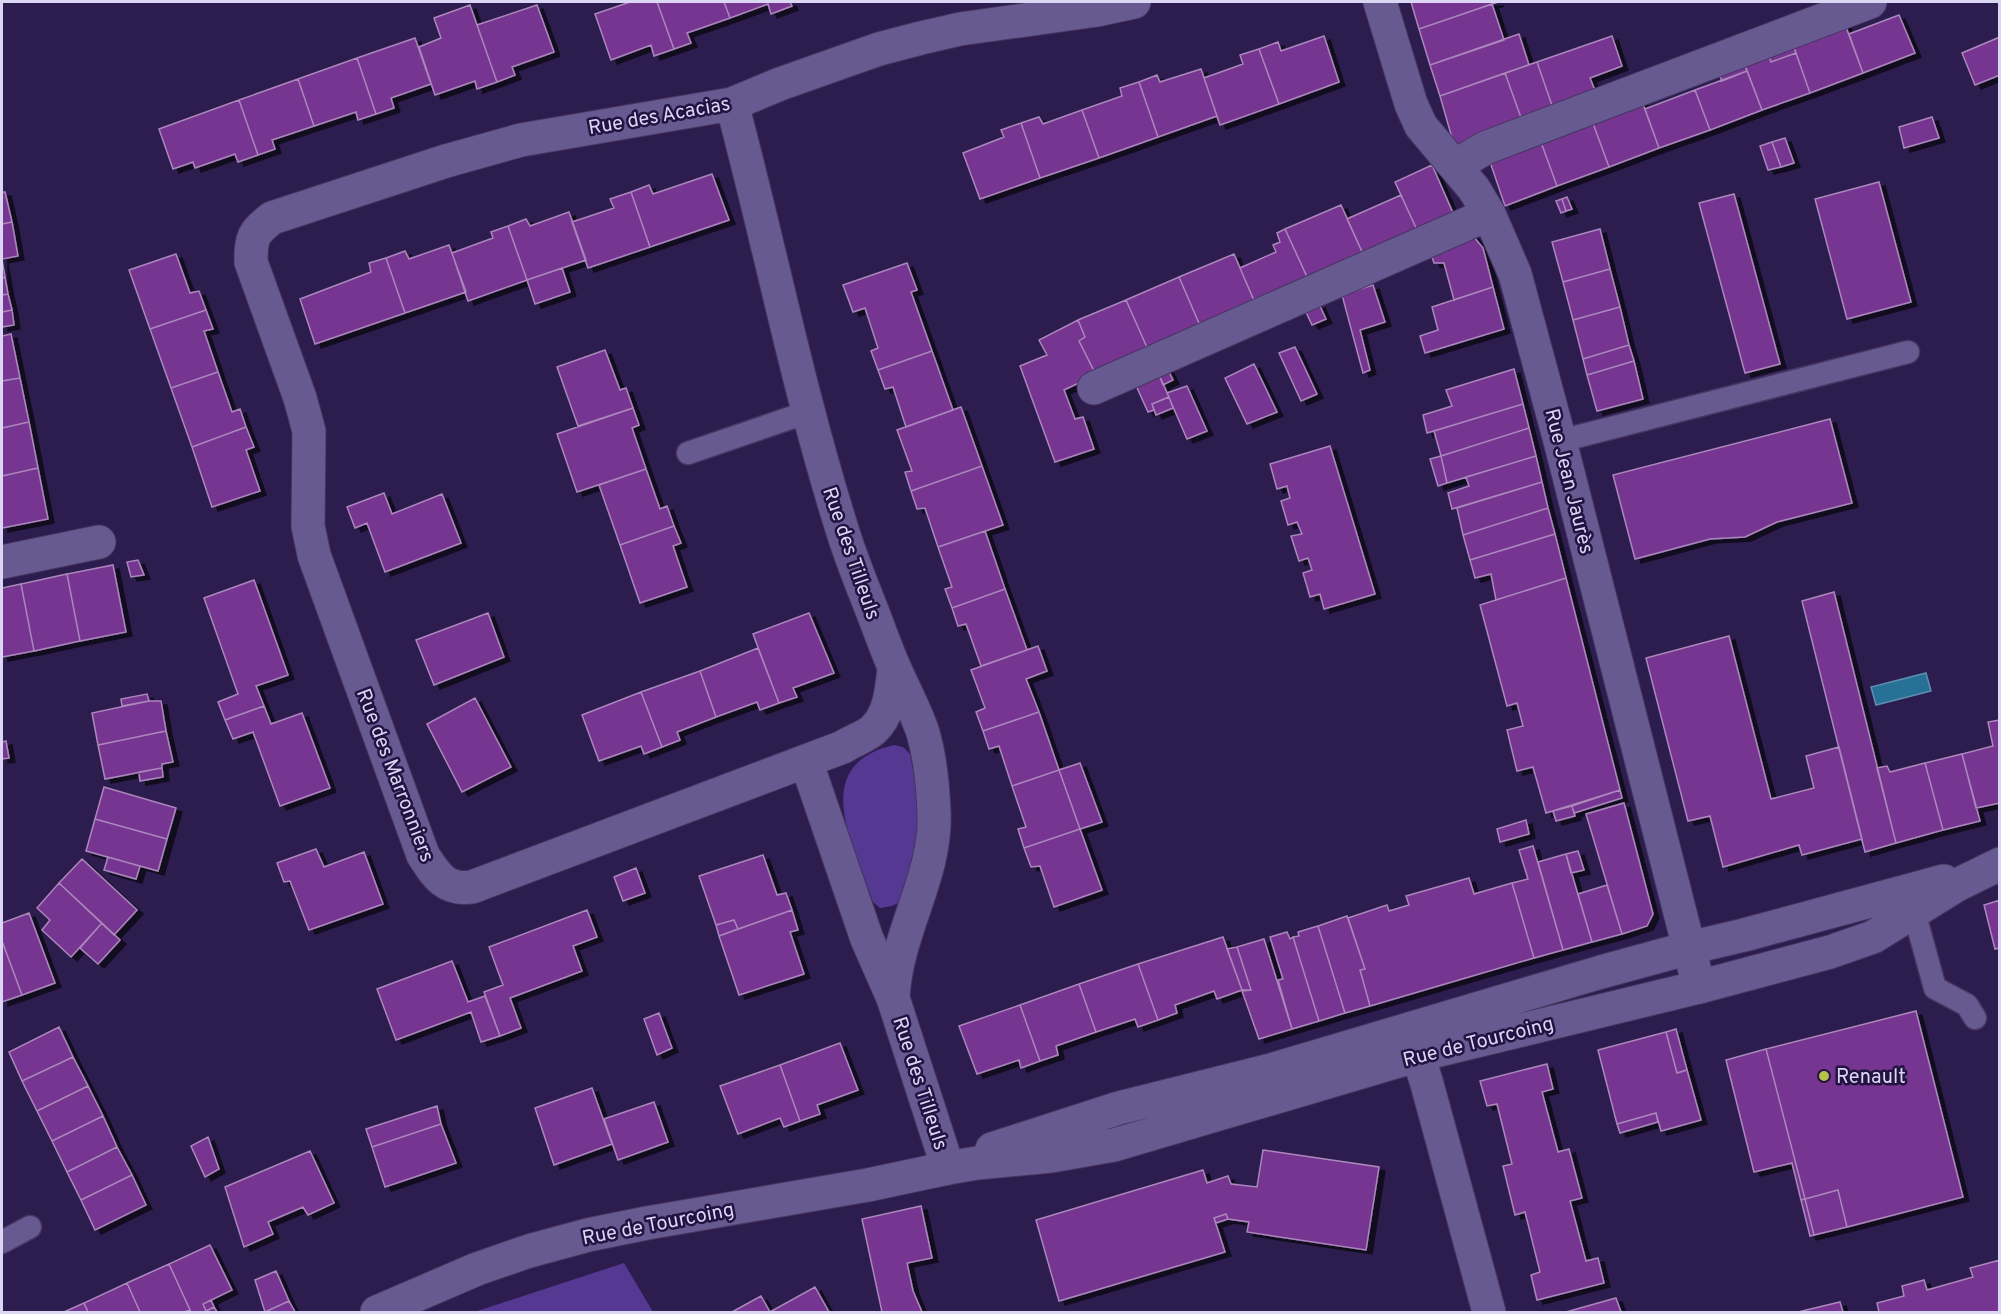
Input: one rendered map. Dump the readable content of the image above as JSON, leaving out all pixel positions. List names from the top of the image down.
{
  "streets": {
    "street": [
      "Rue des Acacias",
      "Rue Jean Jaurès",
      "Rue des Tilleuls",
      "Rue des Marronniers",
      "Rue de Tourcoing"
    ]
  },
  "crossings": [
    ["Rue des Acacias", "Rue des Tilleuls"],
    ["Rue des Acacias", "Rue des Marronniers"],
    ["Rue Jean Jaurès", "Rue de Tourcoing"],
    ["Rue des Tilleuls", "Rue des Marronniers"],
    ["Rue des Tilleuls", "Rue de Tourcoing"]
  ],
  "places": ["Renault"]
}
